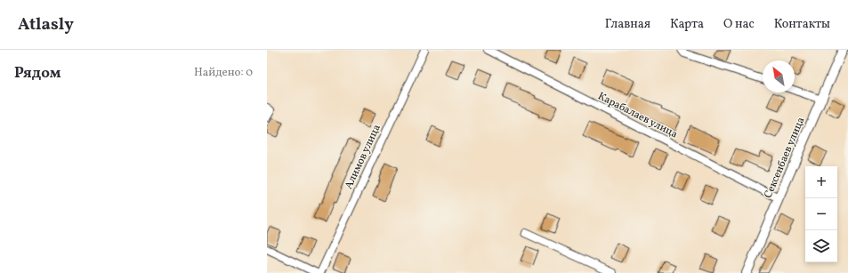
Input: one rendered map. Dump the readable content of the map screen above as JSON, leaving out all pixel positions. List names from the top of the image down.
{
  "streets": {
    "street": ["Карабалаев улица", "Алимов улица", "Сексенбаев улица"]
  },
  "crossings": [
    ["Карабалаев улица", "Сексенбаев улица"]
  ],
  "north": "top left",
  "page": {
    "header": "Atlasly",
    "nav": [
      "Главная",
      "Карта",
      "О нас",
      "Контакты"
    ],
    "heading": ["Рядом", "Найдено: 0"],
    "map_buttons": ["+", "−"]
  }
}
